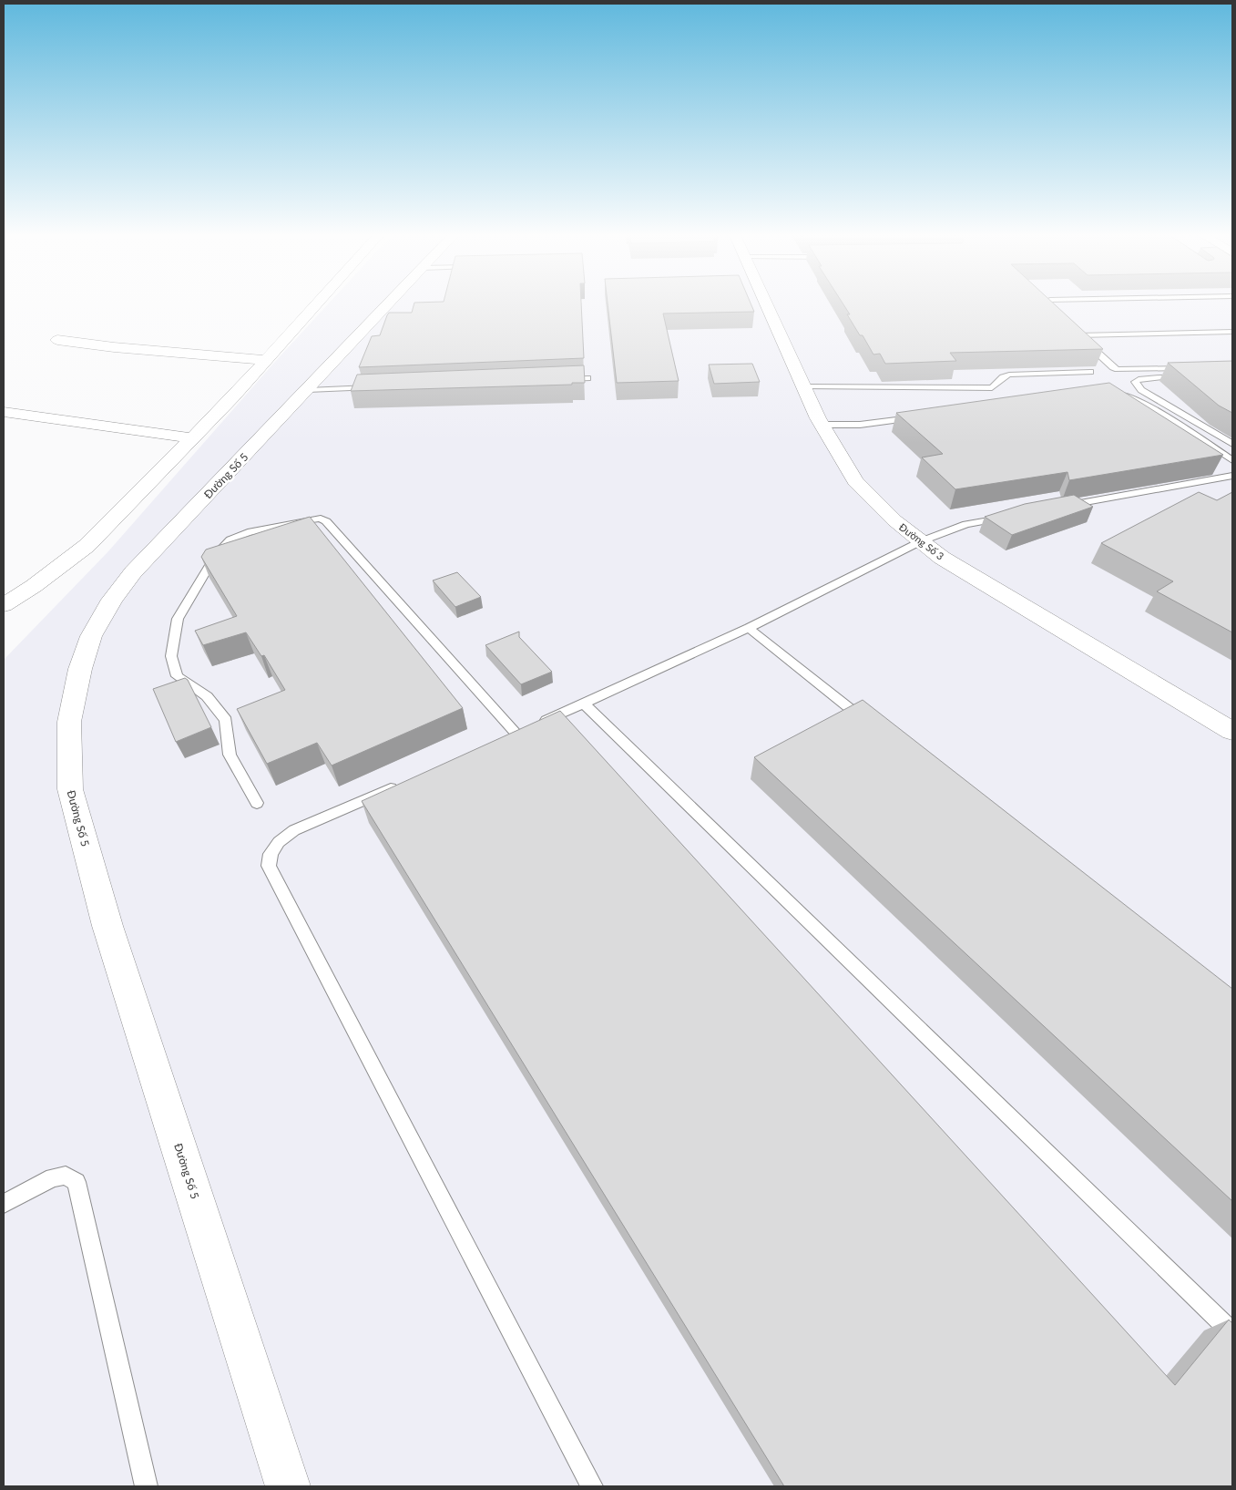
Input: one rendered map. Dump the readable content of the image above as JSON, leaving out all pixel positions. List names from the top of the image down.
{
  "streets": {
    "street": ["Đường Số 5", "Đường Số 3"]
  }
}
